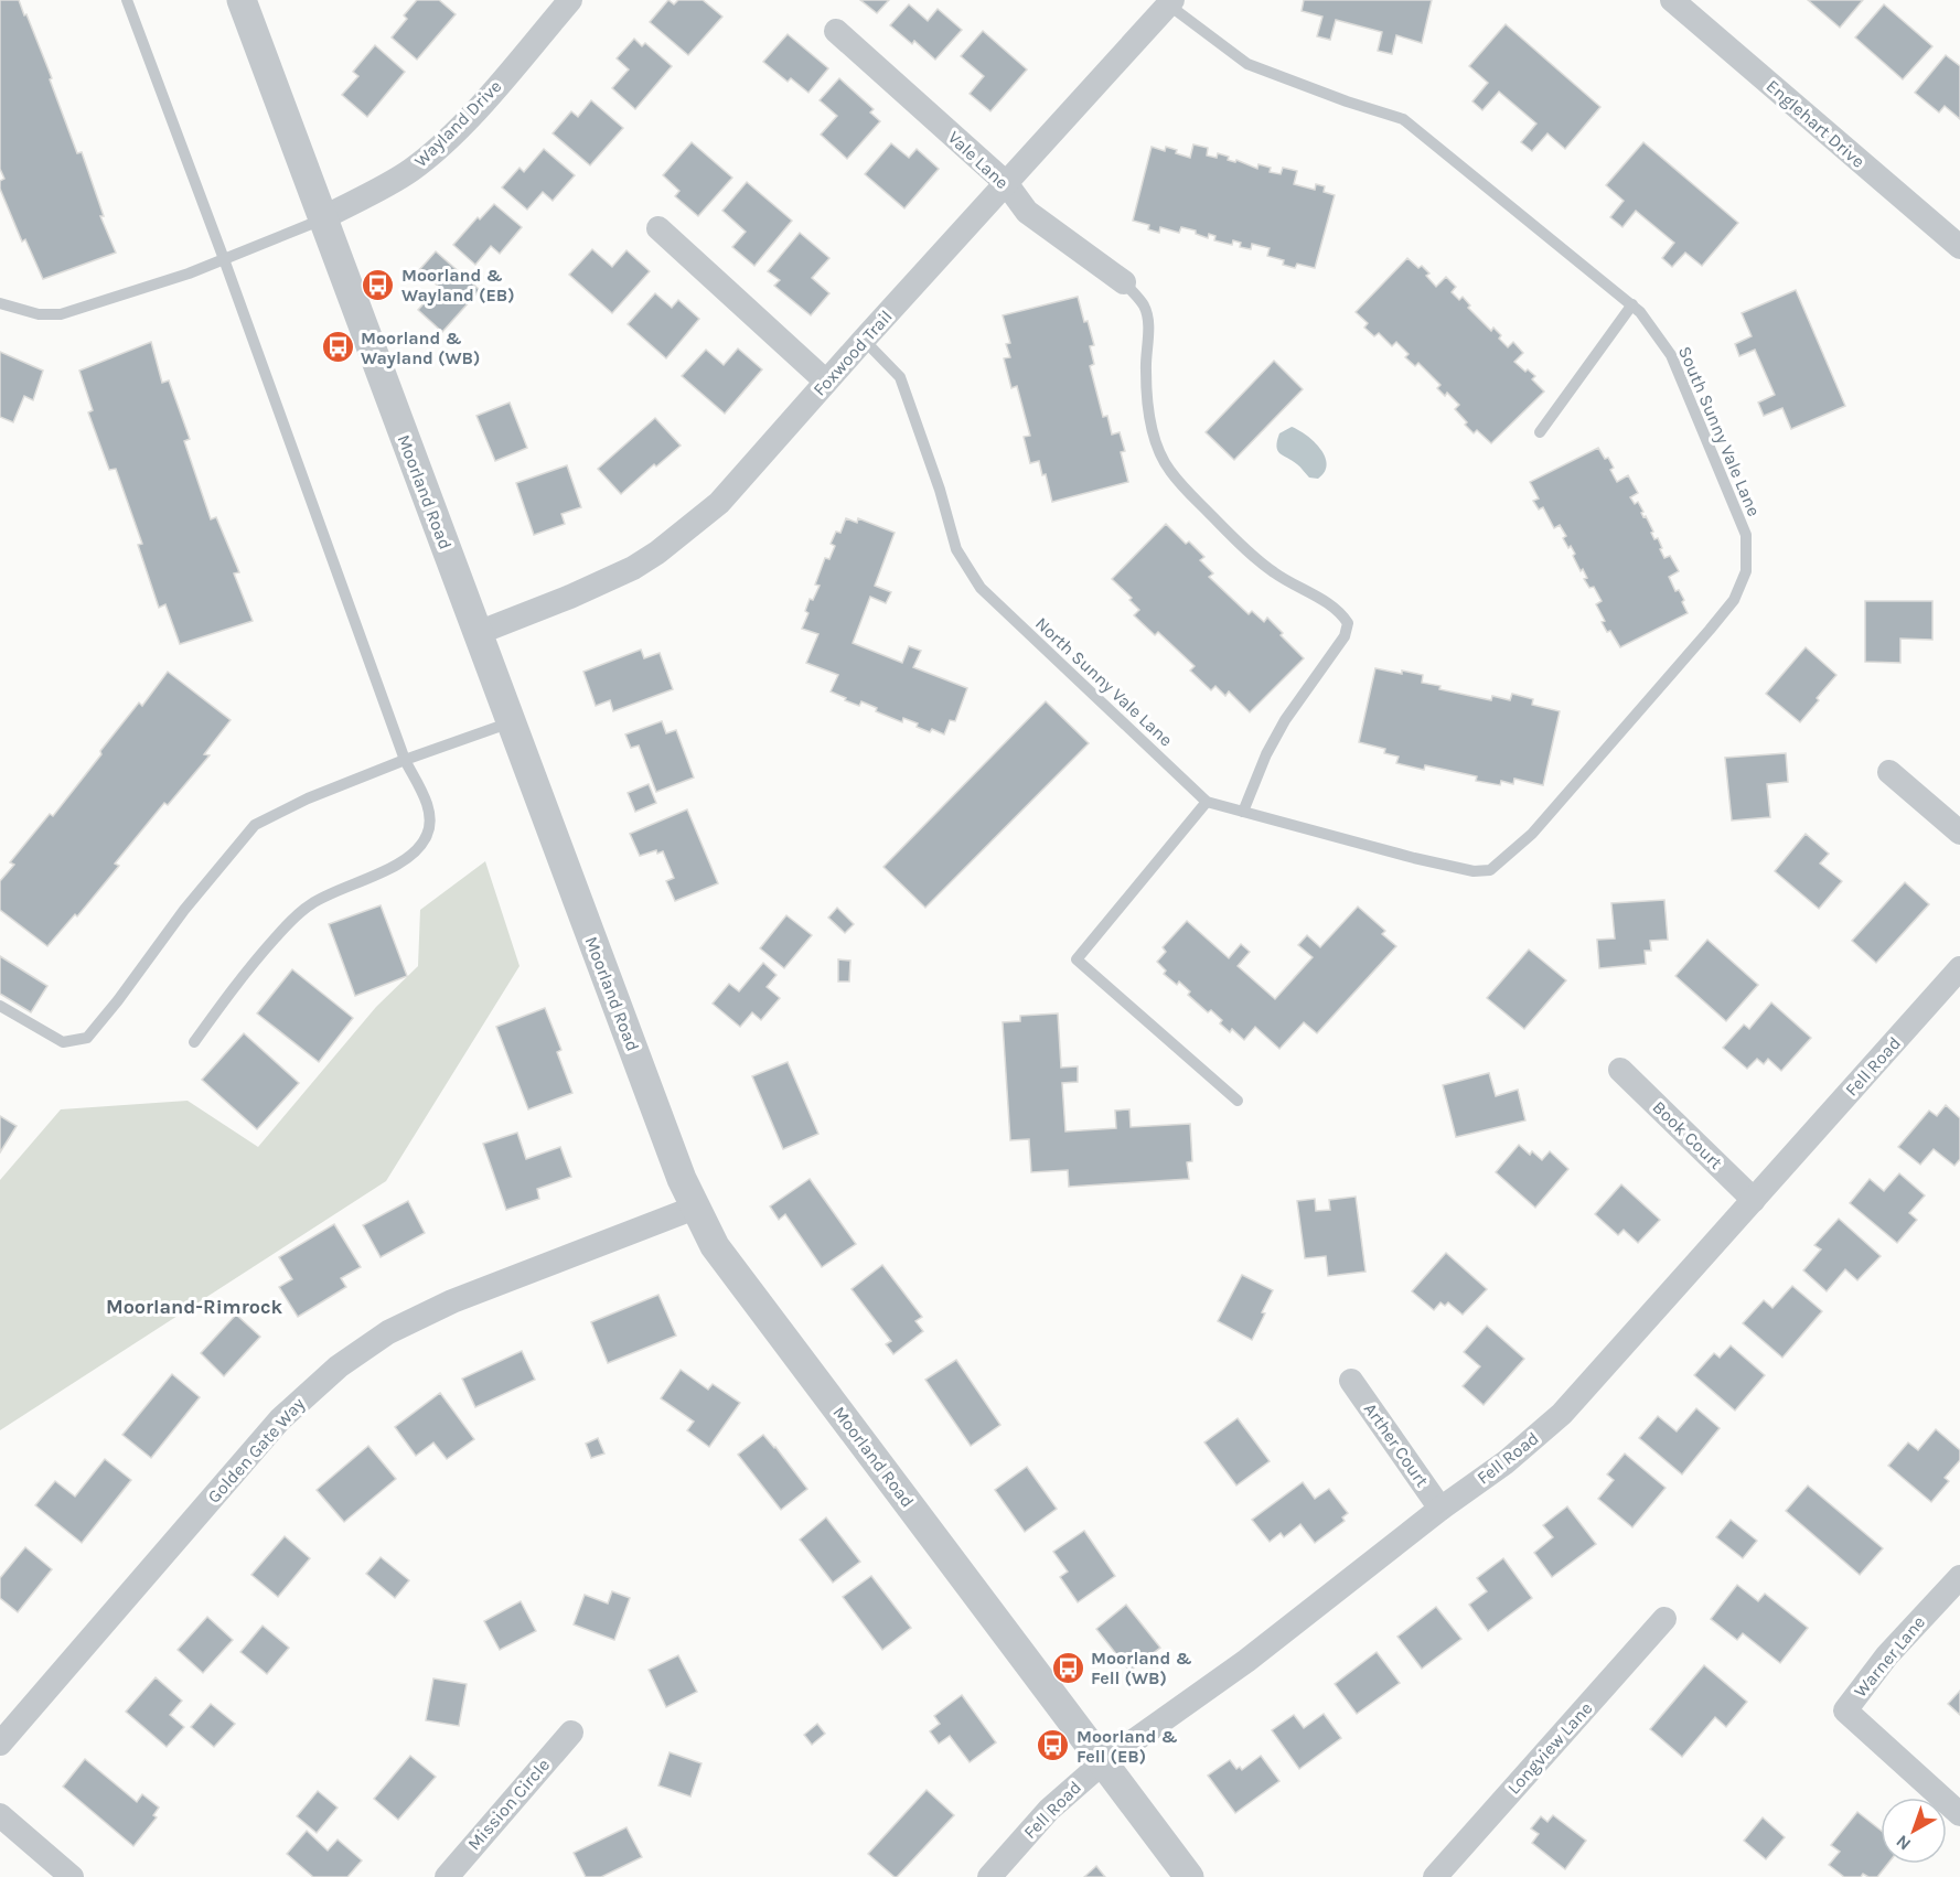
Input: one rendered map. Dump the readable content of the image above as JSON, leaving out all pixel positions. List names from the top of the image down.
{
  "streets": {
    "street": [
      "Wayland Drive",
      "Englehart Drive",
      "Vale Lane",
      "Foxwood Trail",
      "Moorland Road",
      "Fell Road",
      "Book Court",
      "Arther Court",
      "Golden Gate Way",
      "Warner Lane",
      "Longview Lane",
      "Mission Circle"
    ],
    "lane": ["South Sunny Vale Lane", "North Sunny Vale Lane"]
  },
  "crossings": [
    ["Wayland Drive", "Moorland Road"],
    ["Vale Lane", "Foxwood Trail"],
    ["Foxwood Trail", "South Sunny Vale Lane"],
    ["Foxwood Trail", "Moorland Road"],
    ["Foxwood Trail", "North Sunny Vale Lane"],
    ["South Sunny Vale Lane", "North Sunny Vale Lane"],
    ["Moorland Road", "Fell Road"],
    ["Moorland Road", "Golden Gate Way"],
    ["Fell Road", "Book Court"],
    ["Fell Road", "Arther Court"]
  ],
  "districts": ["Moorland-Rimrock"],
  "places": {
    "bus stop": [
      "Moorland & Wayland (EB)",
      "Moorland & Wayland (WB)",
      "Moorland & Fell (WB)",
      "Moorland & Fell (EB)"
    ]
  },
  "north": "bottom left"
}
